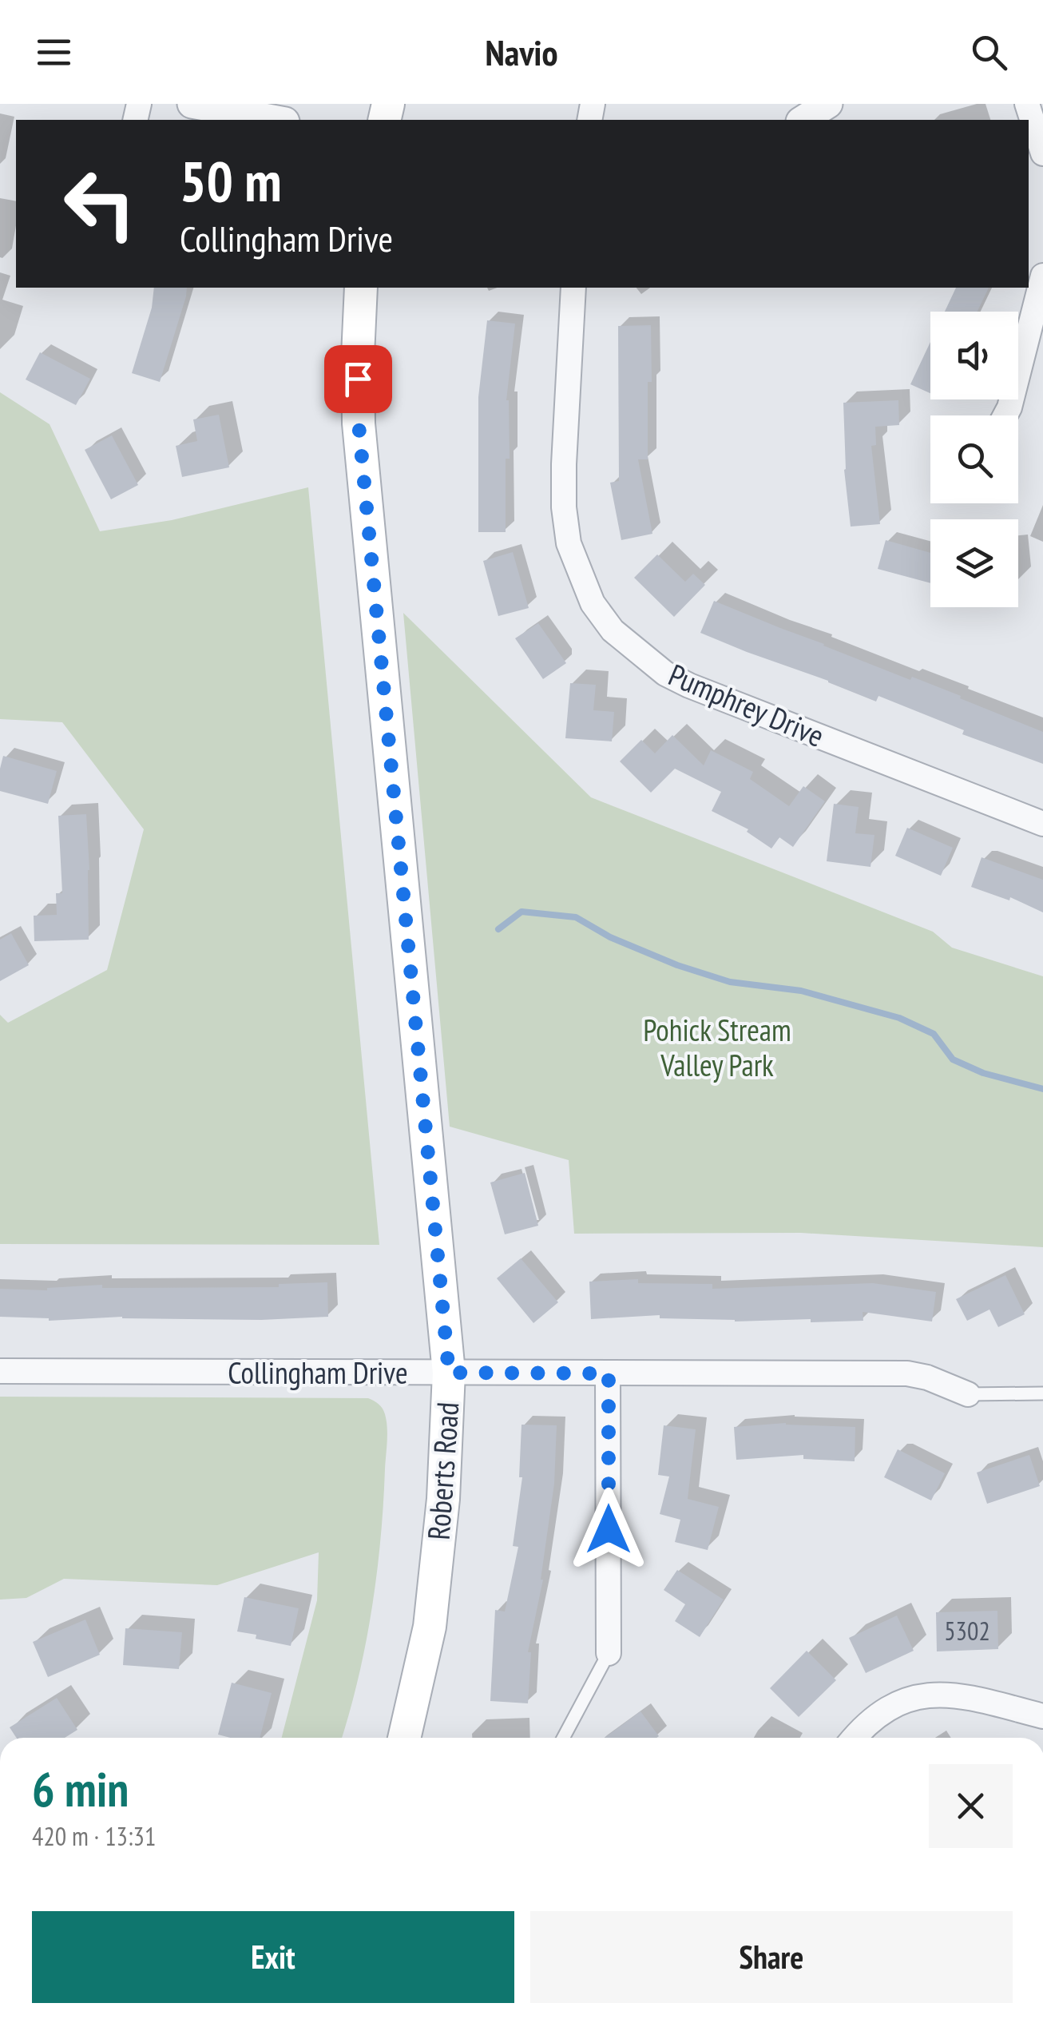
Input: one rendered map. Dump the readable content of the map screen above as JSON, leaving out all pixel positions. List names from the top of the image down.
{
  "streets": {
    "main road": ["Roberts Road"],
    "street": ["Pumphrey Drive", "Collingham Drive"]
  },
  "crossings": [
    ["Collingham Drive", "Roberts Road"]
  ],
  "parks": ["Pohick Stream Valley Park"],
  "house_numbers": ["5302"],
  "page": {
    "header": "Navio",
    "turn": ["50 m", "Collingham Drive"],
    "heading": ["6 min", "420 m · 13:31"],
    "buttons": ["Exit", "Share"]
  }
}
